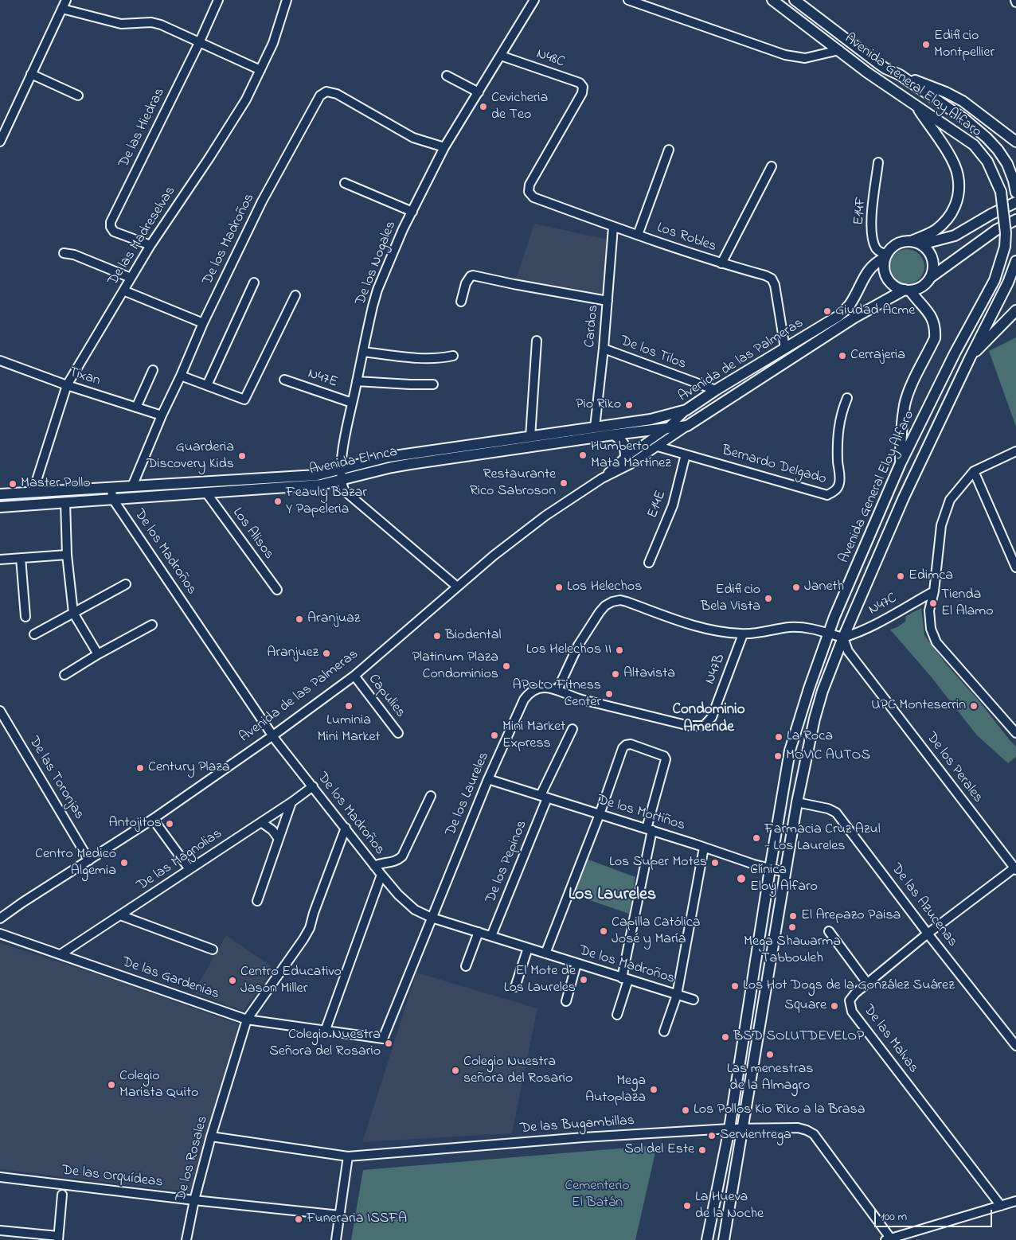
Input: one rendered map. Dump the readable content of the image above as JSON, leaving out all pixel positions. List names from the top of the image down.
{
  "streets": {
    "main road": ["Avenida General Eloy Alfaro", "Avenida de las Palmeras", "Avenida El Inca"],
    "street": [
      "N48C",
      "De las Hiedras",
      "E14F",
      "De las Madreselvas",
      "Los Robles",
      "De los Madroños",
      "De los Nogales",
      "Cardos",
      "De los Tilos",
      "Tixan",
      "N47E",
      "Bernardo Delgado",
      "E14E",
      "Los Alisos",
      "N47C",
      "N47B",
      "Capulies",
      "De los Perales",
      "De las Toronjas",
      "De los Laureles",
      "De los Mortiños",
      "De las Magnolias",
      "De los Pepinos",
      "De las Azucenas",
      "De las Gardenias",
      "De las Malvas",
      "De las Bugambillas",
      "De los Rosales",
      "De las Orquídeas"
    ]
  },
  "crossings": [
    ["N48C", "Los Robles"],
    ["N48C", "De los Nogales"],
    ["Avenida General Eloy Alfaro", "Avenida de las Palmeras"],
    ["Avenida General Eloy Alfaro", "N47C"],
    ["Avenida General Eloy Alfaro", "De los Perales"],
    ["Avenida General Eloy Alfaro", "De los Mortiños"],
    ["Avenida General Eloy Alfaro", "De las Azucenas"],
    ["Avenida General Eloy Alfaro", "De las Bugambillas"],
    ["De las Hiedras", "De las Madreselvas"],
    ["E14F", "Avenida de las Palmeras"],
    ["De las Madreselvas", "Tixan"],
    ["De las Madreselvas", "Avenida El Inca"],
    ["Los Robles", "Cardos"],
    ["Los Robles", "Avenida de las Palmeras"],
    ["De los Madroños", "De los Nogales"],
    ["De los Madroños", "Avenida de las Palmeras"],
    ["De los Madroños", "Tixan"],
    ["De los Madroños", "Avenida El Inca"],
    ["De los Madroños", "De los Laureles"],
    ["De los Madroños", "De las Magnolias"],
    ["De los Madroños", "De los Pepinos"],
    ["De los Madroños", "De los Rosales"],
    ["De los Nogales", "N47E"],
    ["De los Nogales", "Avenida El Inca"],
    ["Cardos", "De los Tilos"],
    ["Cardos", "Avenida El Inca"],
    ["De los Tilos", "Avenida de las Palmeras"],
    ["Avenida de las Palmeras", "Avenida El Inca"],
    ["Avenida de las Palmeras", "Bernardo Delgado"],
    ["Avenida de las Palmeras", "Capulies"],
    ["Avenida de las Palmeras", "De las Toronjas"],
    ["Avenida El Inca", "Los Alisos"],
    ["Bernardo Delgado", "E14E"],
    ["N47C", "De los Perales"],
    ["N47B", "De los Laureles"],
    ["De los Perales", "De las Malvas"],
    ["De los Laureles", "De los Mortiños"],
    ["De los Laureles", "De las Gardenias"],
    ["De los Mortiños", "De los Pepinos"],
    ["De las Magnolias", "De las Gardenias"],
    ["De las Azucenas", "De las Malvas"],
    ["De las Gardenias", "De los Rosales"],
    ["De las Bugambillas", "De los Rosales"],
    ["De los Rosales", "De las Orquídeas"]
  ],
  "districts": ["Condominio Amende", "Los Laureles"],
  "parks": ["Cementerio El Batán"],
  "places": [
    "Edificio Montpellier",
    "Cevicheria de Teo",
    "Giudad Acme",
    "Cerrajeria",
    "Pio Riko",
    "Humberto Mata Martínez",
    "Guarderia Discovery Kids",
    "Restaurante Rico Sabroson",
    "Master Pollo",
    "Feauly Bazar Y Papeleria",
    "Edimca",
    "Los Helechos",
    "Janeth",
    "Edificio Bela Vista",
    "Tienda El Alamo",
    "Aranjuaz",
    "Biodental",
    "Los Helechos II",
    "Aranjuez",
    "Platinum Plaza Condominios",
    "Altavista",
    "APOLO Fitness Center",
    "Luminia Mini Market",
    "UPC Monteserrin",
    "Mini Market Express",
    "La Roca",
    "MOVIC AUTOS",
    "Century Plaza",
    "Antojitos",
    "Farmacia Cruz Azul - Los Laureles",
    "Centro Medico Algemia",
    "Los Super Motes",
    "Clínica Eloy Alfaro",
    "El Arepazo Paisa",
    "Mega Shawarma Tabbouleh",
    "Capilla Católica José y María",
    "El Mote de Los Laureles",
    "Centro Educativo Jason Miller",
    "Los Hot Dogs de la González Suárez",
    "Square",
    "BSD SOLUTDEVELOP",
    "Colegio Nuestra Señora del Rosario",
    "Las menestras de la Almagro",
    "Colegio Nuestra señora del Rosario",
    "Colegio Marista Quito",
    "Mega Autoplaza",
    "Los Pollos Kio Riko a la Brasa",
    "Servientrega",
    "Sol del Este",
    "La Hueva de la Noche",
    "Funeraria ISSFA"
  ],
  "scale_bar": "100 m"
}
